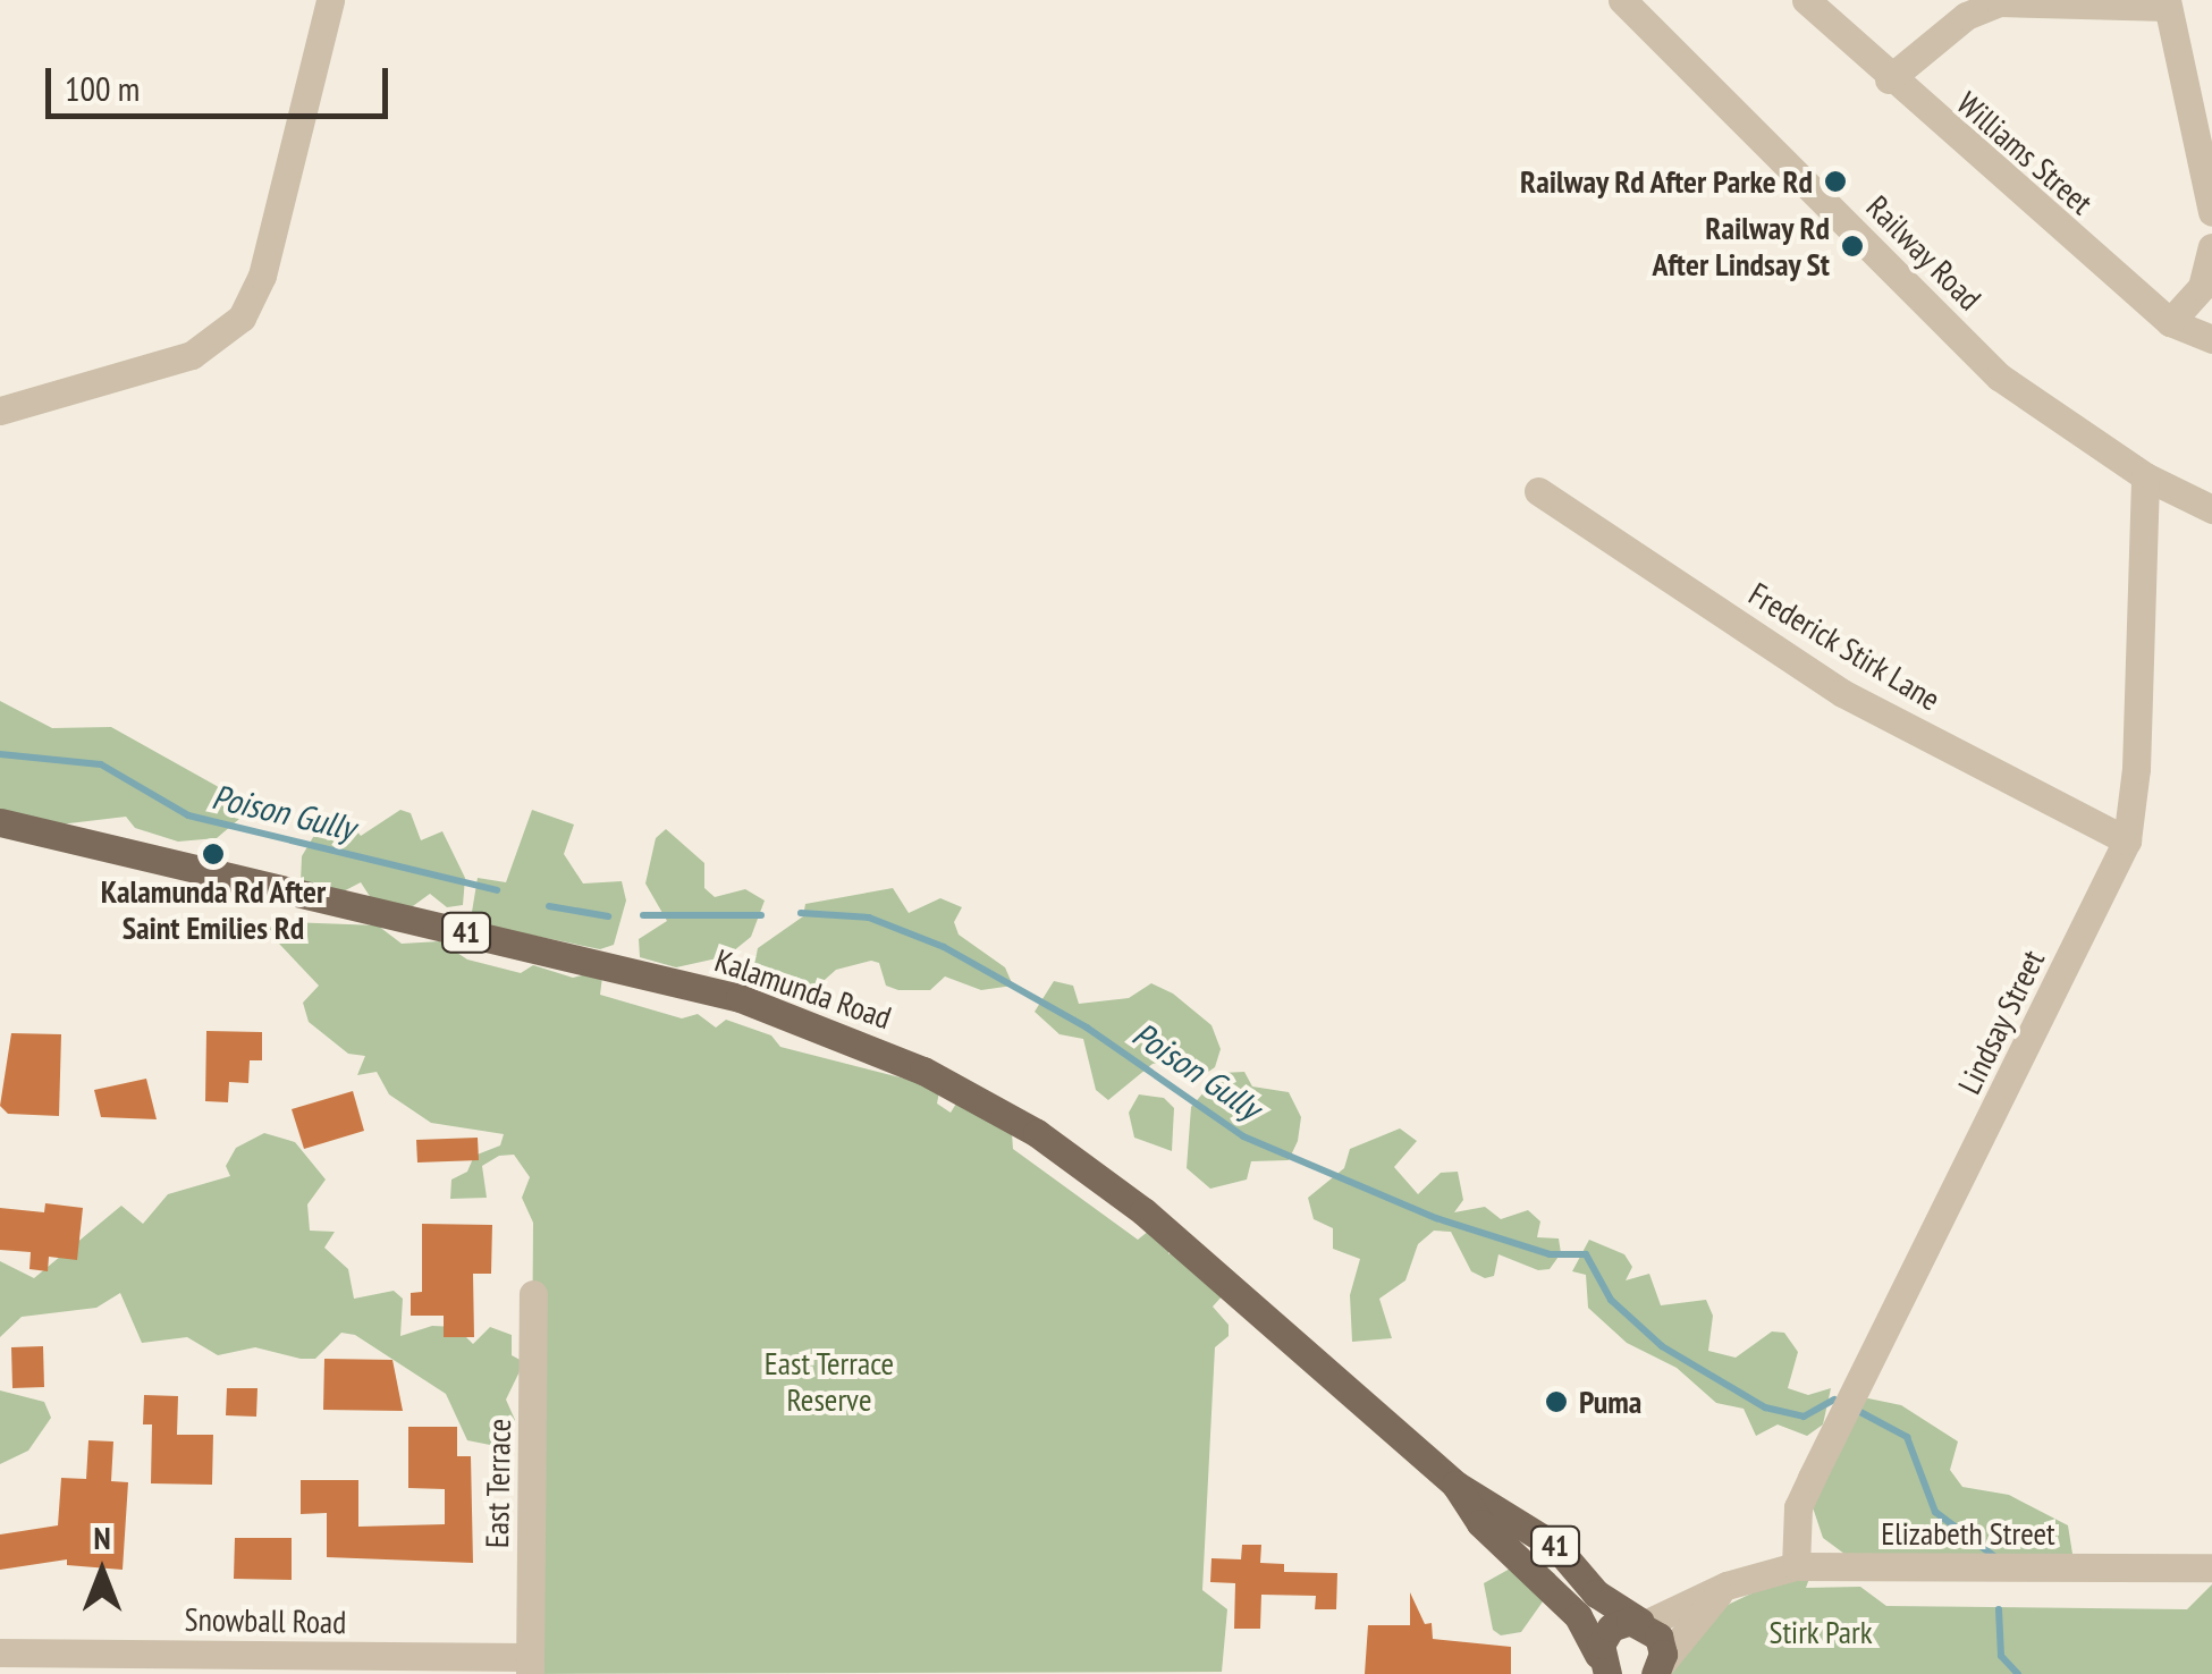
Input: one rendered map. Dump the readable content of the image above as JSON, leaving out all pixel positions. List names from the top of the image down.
{
  "streets": {
    "main road": ["41", "Kalamunda Road"],
    "street": [
      "Williams Street",
      "Railway Road",
      "Frederick Stirk Lane",
      "Lindsay Street",
      "East Terrace",
      "Elizabeth Street",
      "Snowball Road"
    ]
  },
  "crossings": [
    ["Railway Road", "Lindsay Street"],
    ["Frederick Stirk Lane", "Lindsay Street"],
    ["41", "Kalamunda Road"],
    ["41", "Elizabeth Street"],
    ["Kalamunda Road", "Elizabeth Street"],
    ["Lindsay Street", "Elizabeth Street"],
    ["East Terrace", "Snowball Road"]
  ],
  "water": ["Poison Gully"],
  "parks": ["East Terrace Reserve", "Stirk Park"],
  "places": [
    "Railway Rd After Parke Rd",
    "Railway Rd After Lindsay St",
    "Kalamunda Rd After Saint Emilies Rd",
    "Puma"
  ],
  "scale_bar": "100 m",
  "north": "top"
}
